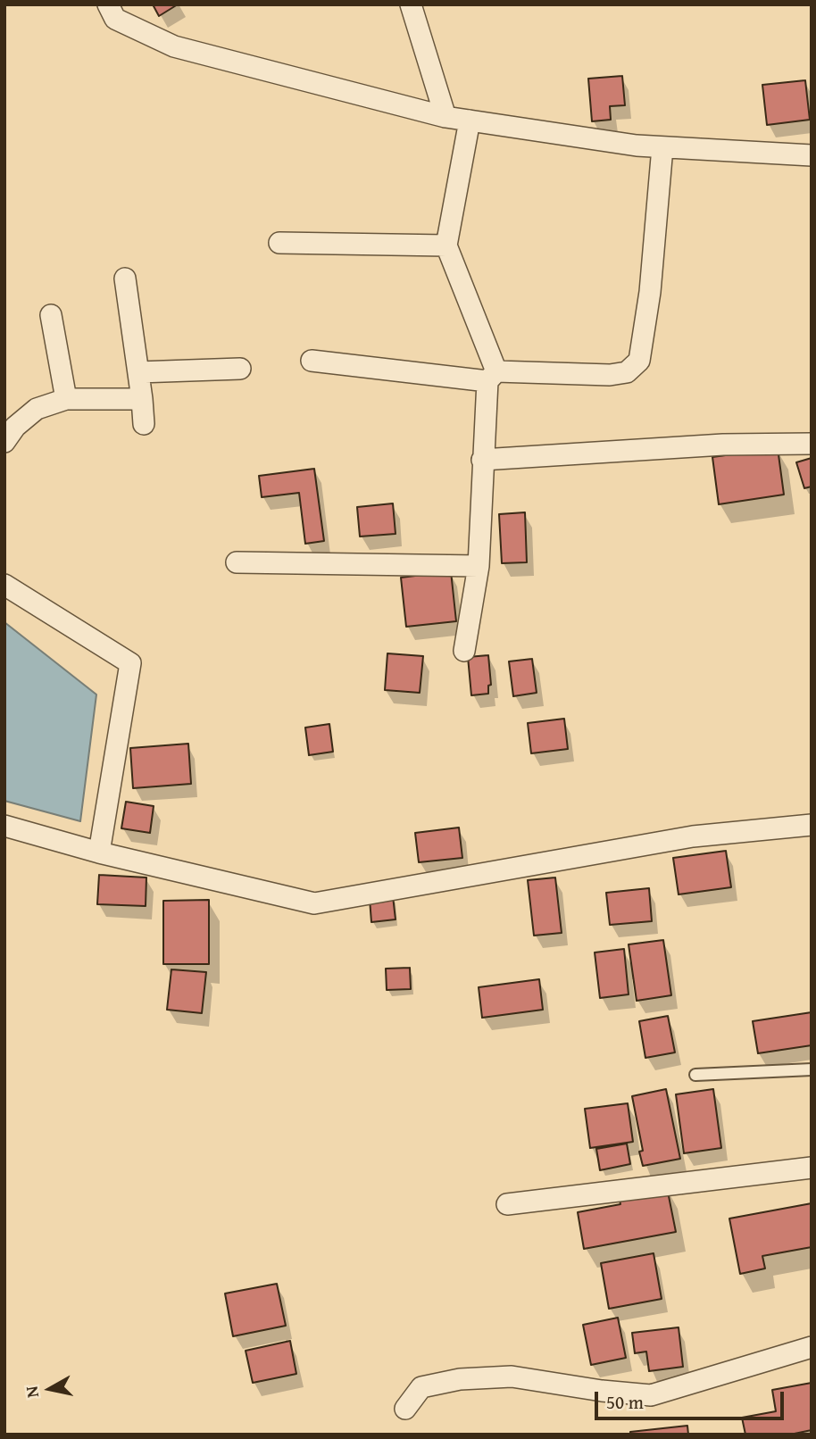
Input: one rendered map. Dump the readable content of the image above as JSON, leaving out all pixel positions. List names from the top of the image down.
{
  "scale_bar": "50 m",
  "north": "left"
}
